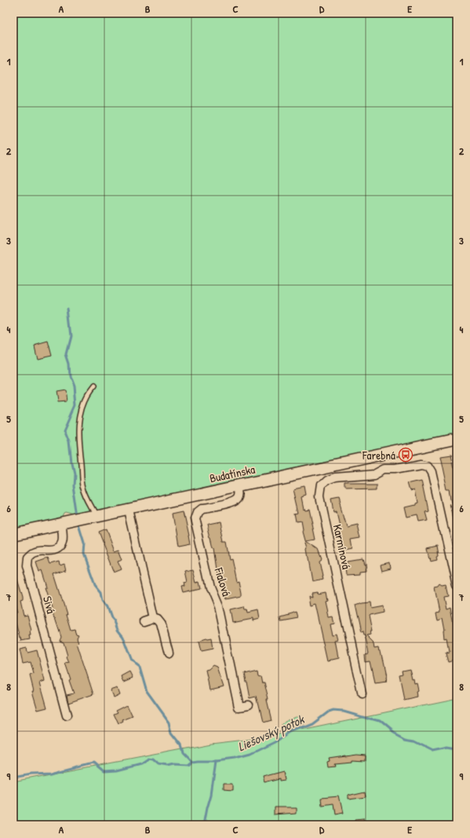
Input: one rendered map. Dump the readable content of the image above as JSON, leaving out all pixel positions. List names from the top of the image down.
{
  "streets": {
    "street": [
      "Budatínska",
      "Karmínová",
      "Fialová",
      "Sivá"
    ]
  },
  "crossings": [
    ["Budatínska", "Fialová"],
    ["Budatínska", "Sivá"]
  ],
  "water": ["Liešovský potok"],
  "places": {
    "bus stop": ["Farebná"]
  },
  "grid": {
    "columns": [
      "A",
      "B",
      "C",
      "D",
      "E"
    ],
    "rows": [
      "1",
      "2",
      "3",
      "4",
      "5",
      "6",
      "7",
      "8",
      "9"
    ]
  }
}
